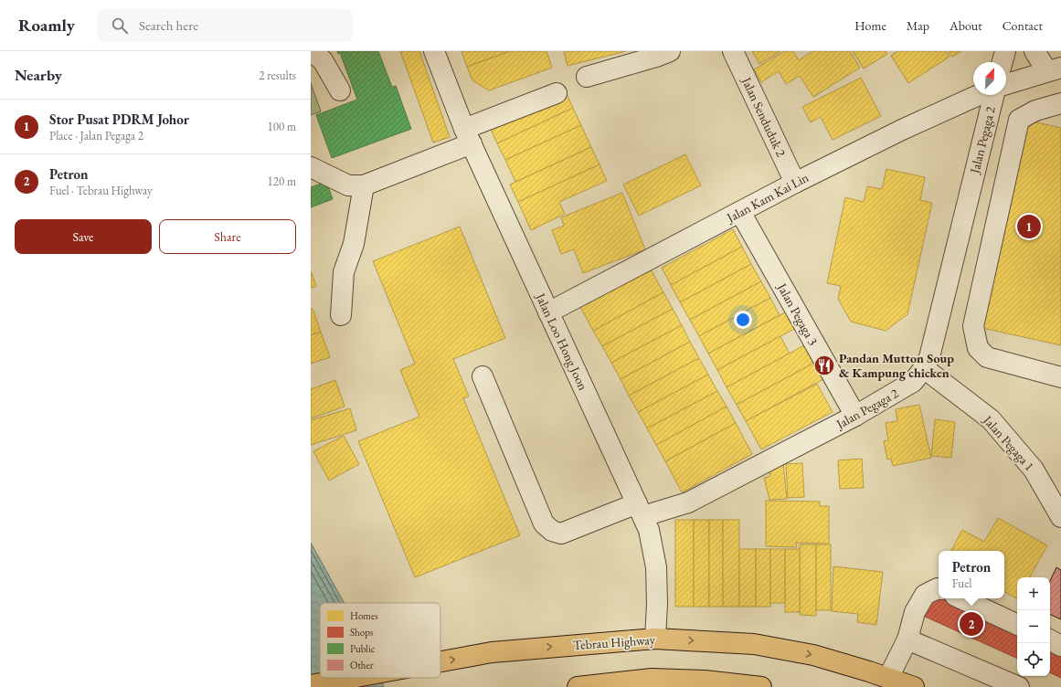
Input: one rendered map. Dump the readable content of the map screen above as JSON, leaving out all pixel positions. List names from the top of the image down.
{
  "streets": {
    "highway": ["Tebrau Highway"],
    "street": [
      "Jalan Senduduk 2",
      "Jalan Pegaga 2",
      "Jalan Kam Kai Lin",
      "Jalan Pegaga 3",
      "Jalan Loo Hong Joon",
      "Jalan Pegaga 1"
    ]
  },
  "crossings": [
    ["Jalan Senduduk 2", "Jalan Kam Kai Lin"],
    ["Jalan Pegaga 2", "Jalan Pegaga 3"],
    ["Jalan Pegaga 2", "Jalan Loo Hong Joon"],
    ["Jalan Pegaga 2", "Jalan Pegaga 1"],
    ["Jalan Kam Kai Lin", "Jalan Pegaga 3"],
    ["Jalan Kam Kai Lin", "Jalan Loo Hong Joon"],
    ["Jalan Loo Hong Joon", "Tebrau Highway"]
  ],
  "places": {
    "restaurant": ["Pandan Mutton Soup & Kampung chicken"]
  },
  "legend": [
    "Homes",
    "Shops",
    "Public",
    "Other"
  ],
  "north": "top right",
  "page": {
    "header": "Roamly",
    "search": "Search here",
    "nav": [
      "Home",
      "Map",
      "About",
      "Contact"
    ],
    "heading": ["Nearby", "2 results"],
    "list": [
      {
        "mark": "1",
        "name": "Stor Pusat PDRM Johor",
        "note": "Place · Jalan Pegaga 2",
        "value": "100 m"
      },
      {
        "mark": "2",
        "name": "Petron",
        "note": "Fuel · Tebrau Highway",
        "value": "120 m"
      }
    ],
    "buttons": ["Save", "Share"],
    "pins": ["1", "2"],
    "popup": ["Petron", "Fuel"],
    "map_buttons": ["+", "−"]
  }
}
